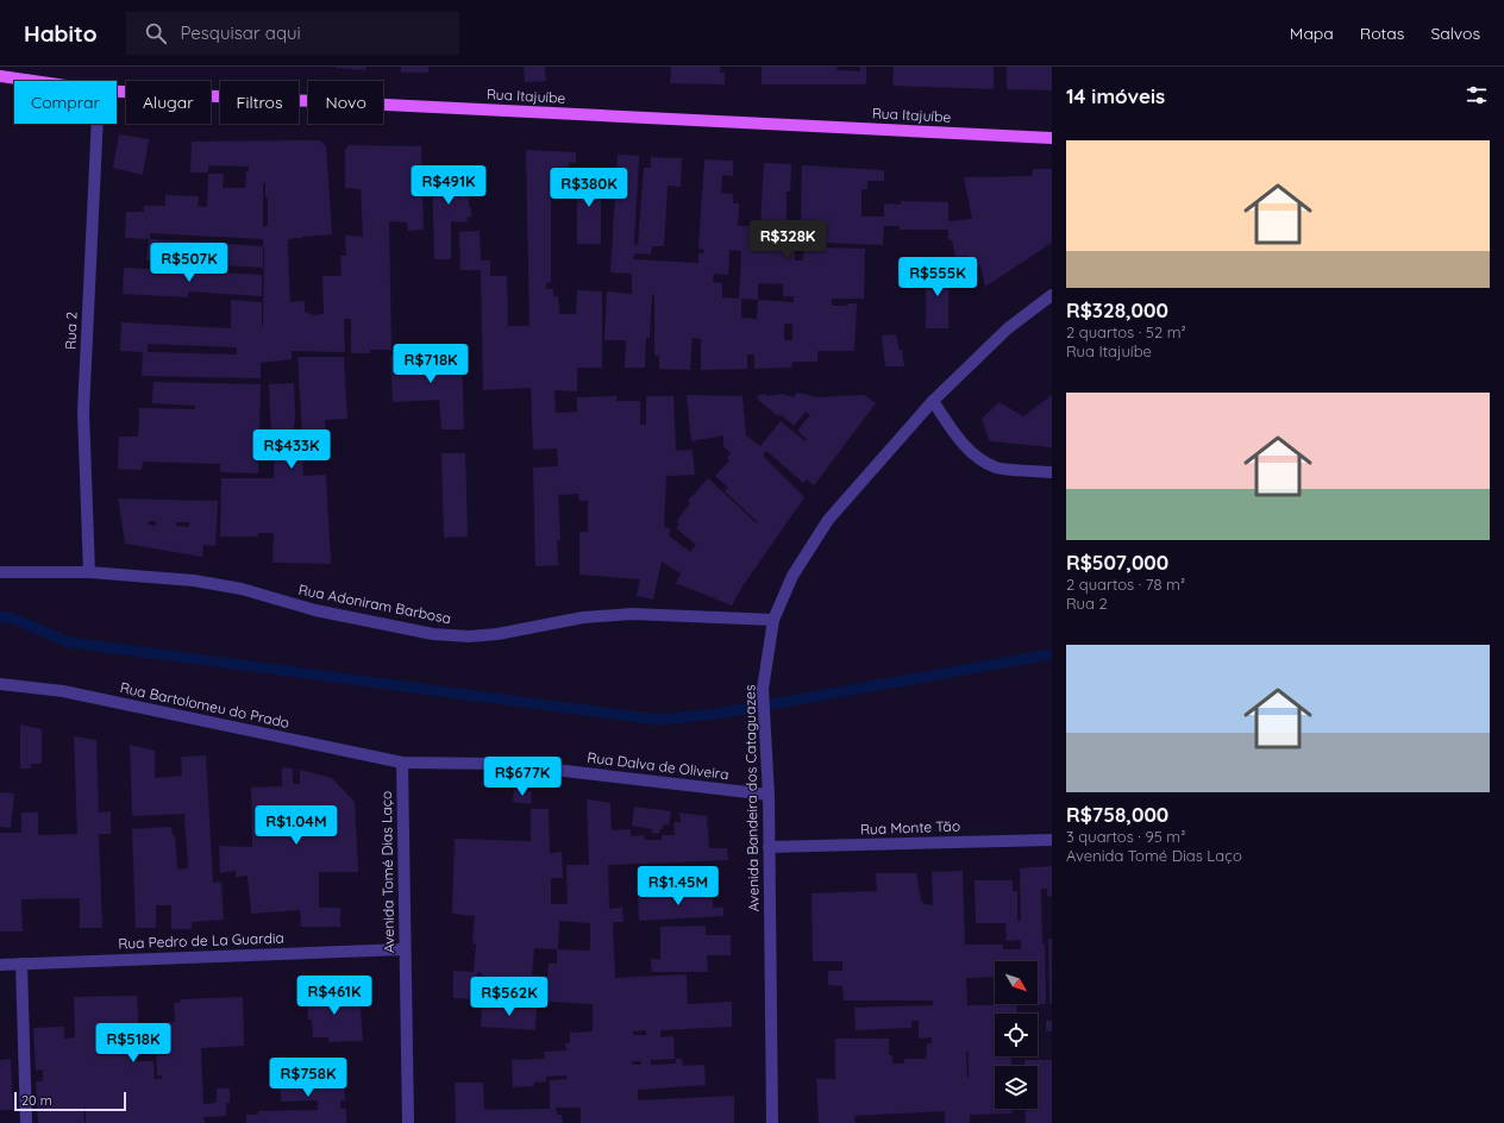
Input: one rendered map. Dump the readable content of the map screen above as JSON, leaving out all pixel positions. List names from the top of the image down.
{
  "streets": {
    "main road": ["Rua Itajuíbe"],
    "street": [
      "Rua 2",
      "Rua Adoniram Barbosa",
      "Rua Bartolomeu do Prado",
      "Rua Dalva de Oliveira",
      "Avenida Bandeira dos Cataguazes",
      "Rua Monte Tão",
      "Avenida Tomé Dias Laço",
      "Rua Pedro de La Guardia"
    ]
  },
  "crossings": [
    ["Rua 2", "Rua Adoniram Barbosa"],
    ["Rua Adoniram Barbosa", "Avenida Bandeira dos Cataguazes"],
    ["Rua Bartolomeu do Prado", "Rua Dalva de Oliveira"],
    ["Rua Bartolomeu do Prado", "Avenida Tomé Dias Laço"],
    ["Rua Dalva de Oliveira", "Avenida Bandeira dos Cataguazes"],
    ["Rua Dalva de Oliveira", "Avenida Tomé Dias Laço"],
    ["Avenida Bandeira dos Cataguazes", "Rua Monte Tão"],
    ["Avenida Tomé Dias Laço", "Rua Pedro de La Guardia"]
  ],
  "scale_bar": "20 m",
  "north": "bottom right",
  "page": {
    "header": "Habito",
    "search": "Pesquisar aqui",
    "nav": ["Mapa", "Rotas", "Salvos"],
    "heading": "14 imóveis",
    "chip": [
      "Comprar",
      "Alugar",
      "Filtros",
      "Novo"
    ],
    "list": [
      {
        "name": "R$328,000",
        "note": "2 quartos · 52 m² · Rua Itajuíbe"
      },
      {
        "name": "R$507,000",
        "note": "2 quartos · 78 m² · Rua 2"
      },
      {
        "name": "R$758,000",
        "note": "3 quartos · 95 m² · Avenida Tomé Dias Laço"
      }
    ],
    "price": [
      "R$491K",
      "R$380K",
      "R$328K",
      "R$507K",
      "R$555K",
      "R$718K",
      "R$433K",
      "R$677K",
      "R$1.04M",
      "R$1.45M",
      "R$461K",
      "R$562K",
      "R$518K",
      "R$758K"
    ],
    "scale": "20 m"
  }
}
